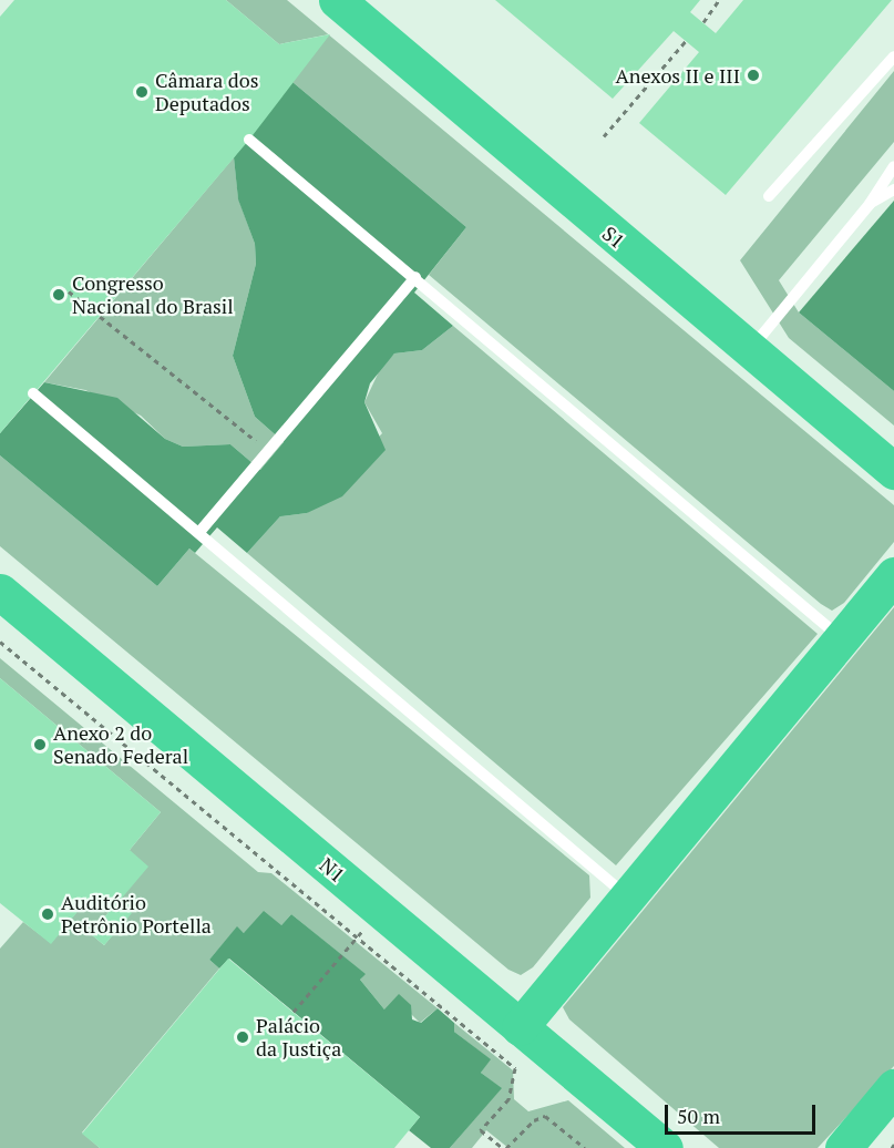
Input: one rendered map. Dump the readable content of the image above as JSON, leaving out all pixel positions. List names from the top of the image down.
{
  "streets": {
    "highway": ["S1", "N1"]
  },
  "places": [
    "Anexos II e III",
    "Câmara dos Deputados",
    "Congresso Nacional do Brasil",
    "Anexo 2 do Senado Federal",
    "Auditório Petrônio Portella",
    "Palácio da Justiça"
  ],
  "scale_bar": "50 m"
}
